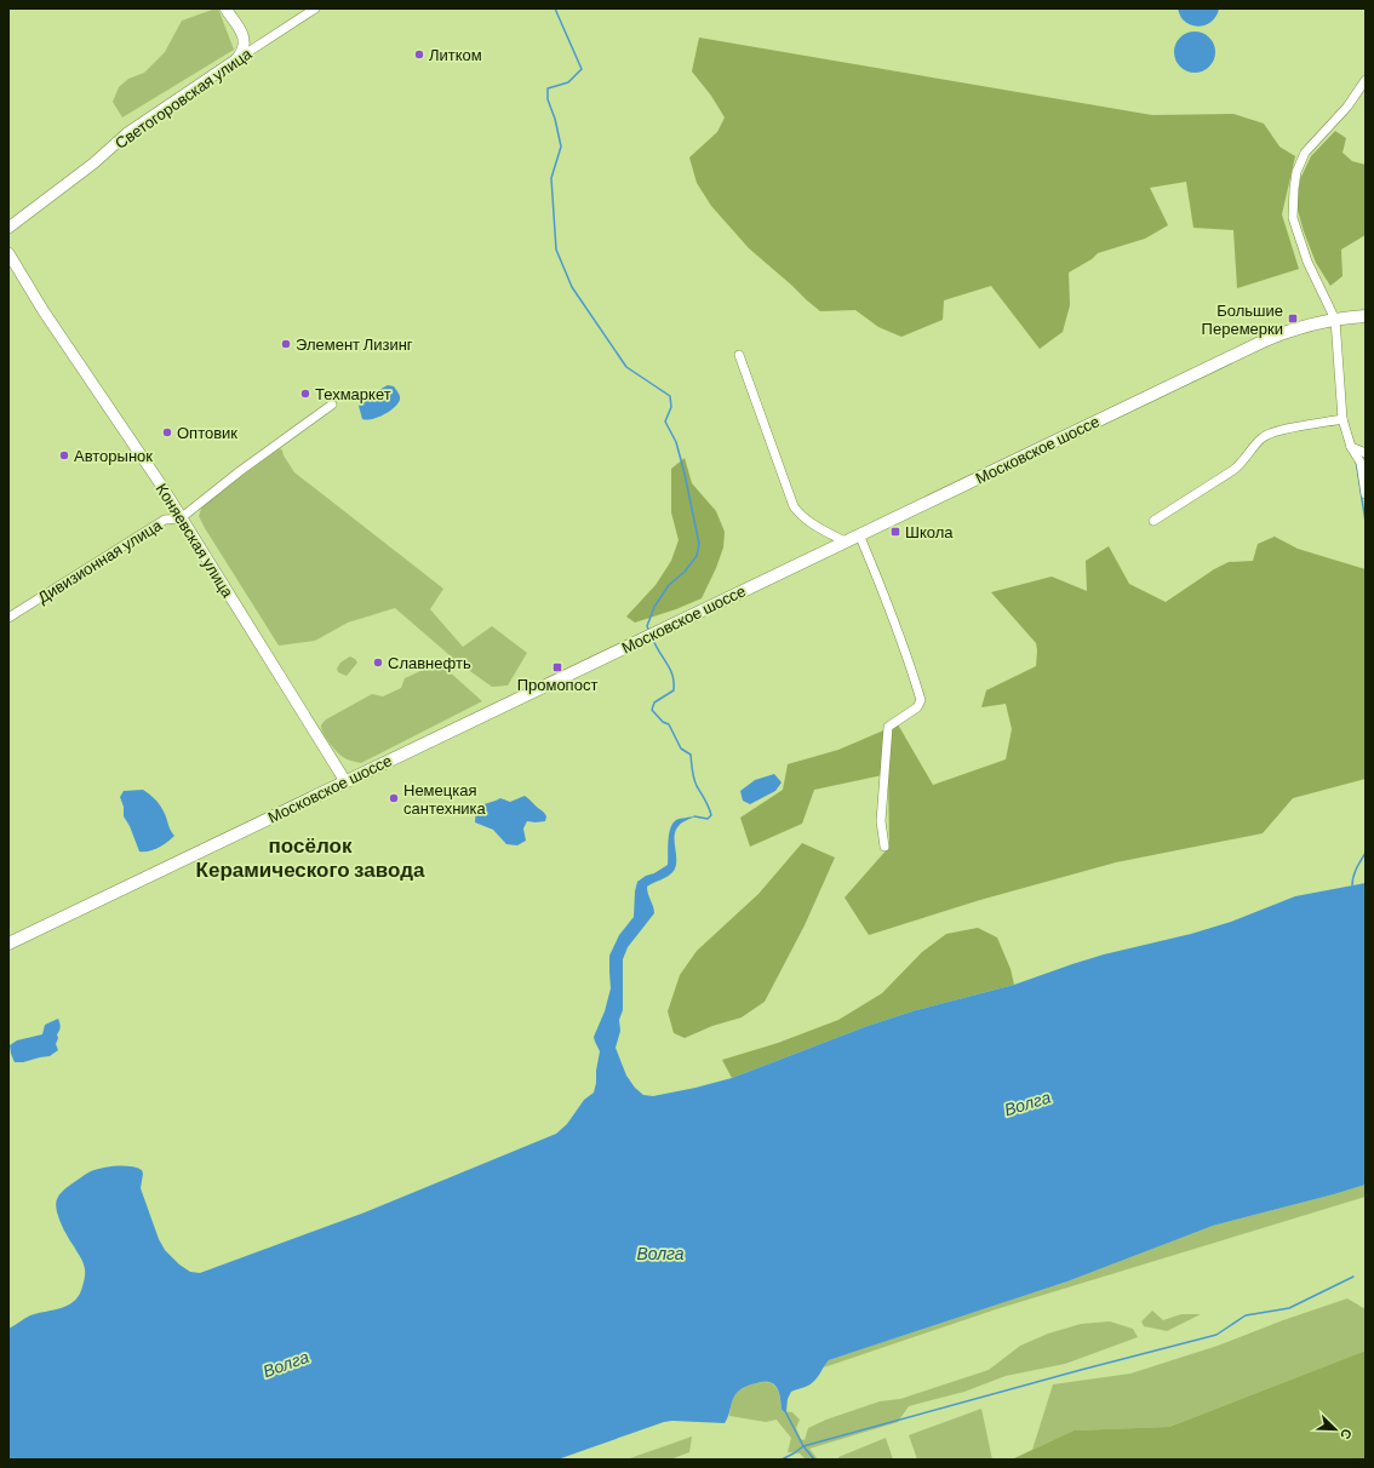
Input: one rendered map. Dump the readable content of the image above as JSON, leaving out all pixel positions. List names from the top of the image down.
{
  "streets": {
    "main road": ["Московское шоссе"],
    "street": ["Светогоровская улица", "Коняевская улица", "Дивизионная улица"]
  },
  "crossings": [
    ["Московское шоссе", "Коняевская улица"],
    ["Коняевская улица", "Дивизионная улица"]
  ],
  "districts": ["посёлок Керамического завода"],
  "water": ["Волга"],
  "places": {
    "other": [
      "Литком",
      "Элемент Лизинг",
      "Техмаркет",
      "Оптовик",
      "Авторынок",
      "Славнефть",
      "Немецкая сантехника"
    ],
    "transit": ["Большие Перемерки", "Школа", "Промопост"]
  },
  "north": "bottom right"
}
